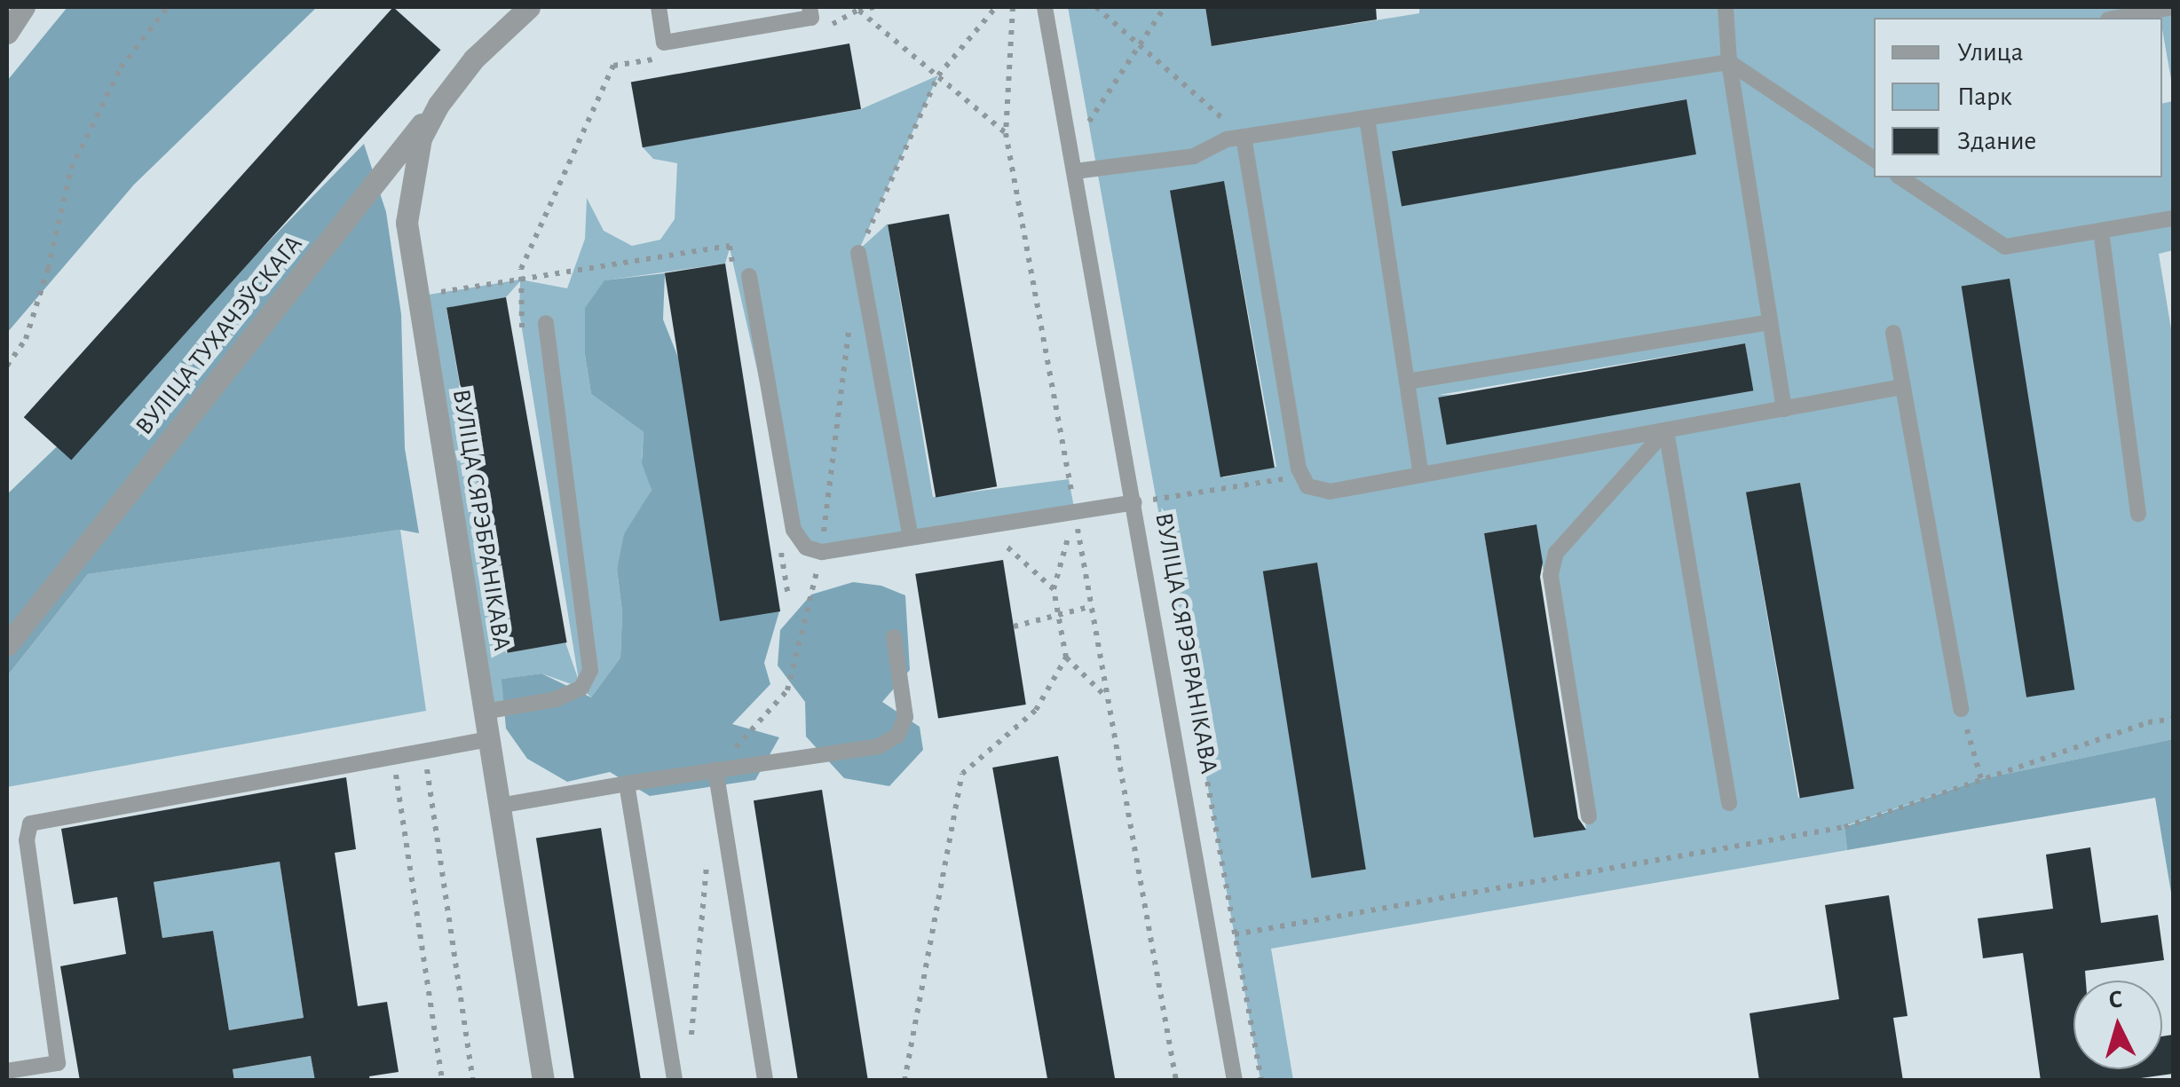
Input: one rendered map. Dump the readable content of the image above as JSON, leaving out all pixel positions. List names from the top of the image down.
{
  "streets": {
    "street": ["ВУЛІЦА ТУХАЧЭЎСКАГА", "ВУЛІЦА СЯРЭБРАНІКАВА"]
  },
  "crossings": [
    ["ВУЛІЦА ТУХАЧЭЎСКАГА", "ВУЛІЦА СЯРЭБРАНІКАВА"]
  ],
  "legend": ["Улица", "Парк", "Здание"],
  "north": "top"
}
